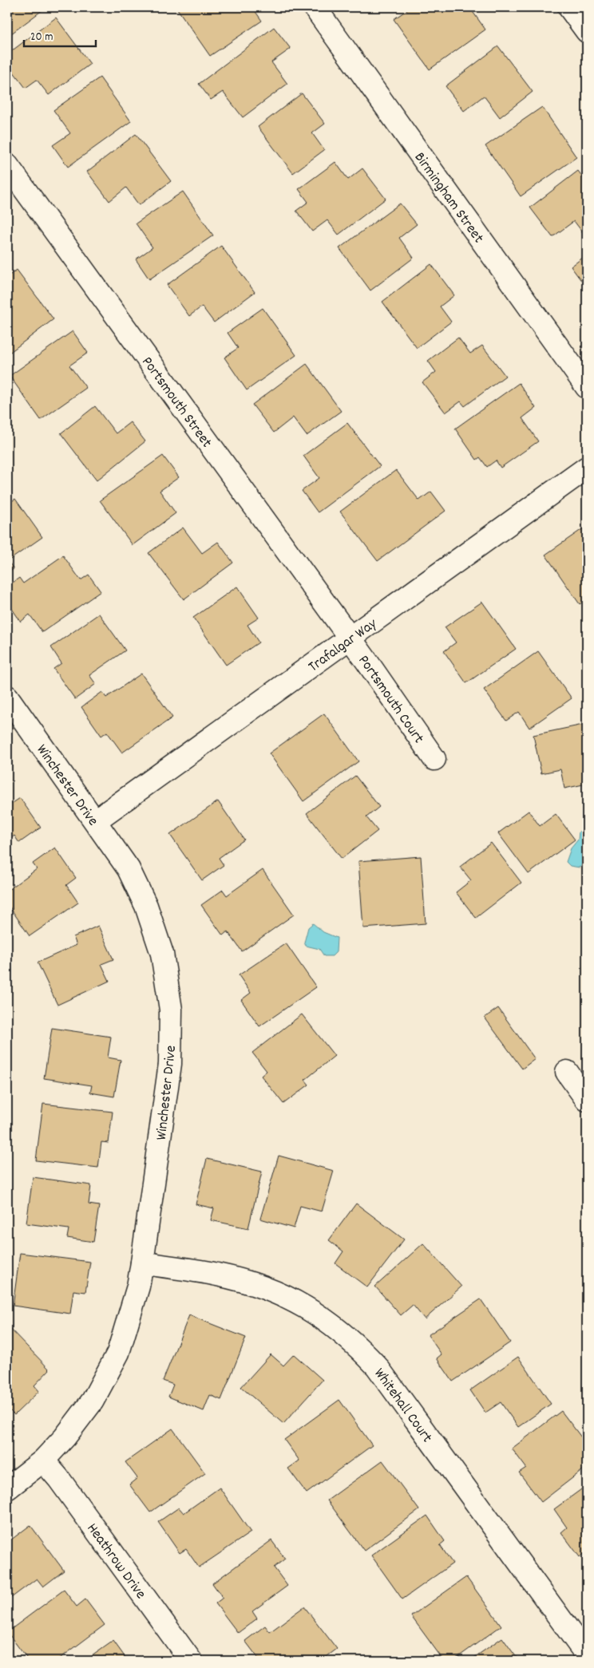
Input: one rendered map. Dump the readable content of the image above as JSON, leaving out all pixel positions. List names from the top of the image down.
{
  "streets": {
    "street": [
      "Birmingham Street",
      "Portsmouth Street",
      "Trafalgar Way",
      "Portsmouth Court",
      "Winchester Drive",
      "Whitehall Court",
      "Heathrow Drive"
    ]
  },
  "crossings": [
    ["Portsmouth Street", "Trafalgar Way"],
    ["Portsmouth Street", "Portsmouth Court"],
    ["Trafalgar Way", "Portsmouth Court"],
    ["Trafalgar Way", "Winchester Drive"],
    ["Winchester Drive", "Whitehall Court"],
    ["Winchester Drive", "Heathrow Drive"]
  ],
  "scale_bar": "20 m"
}
